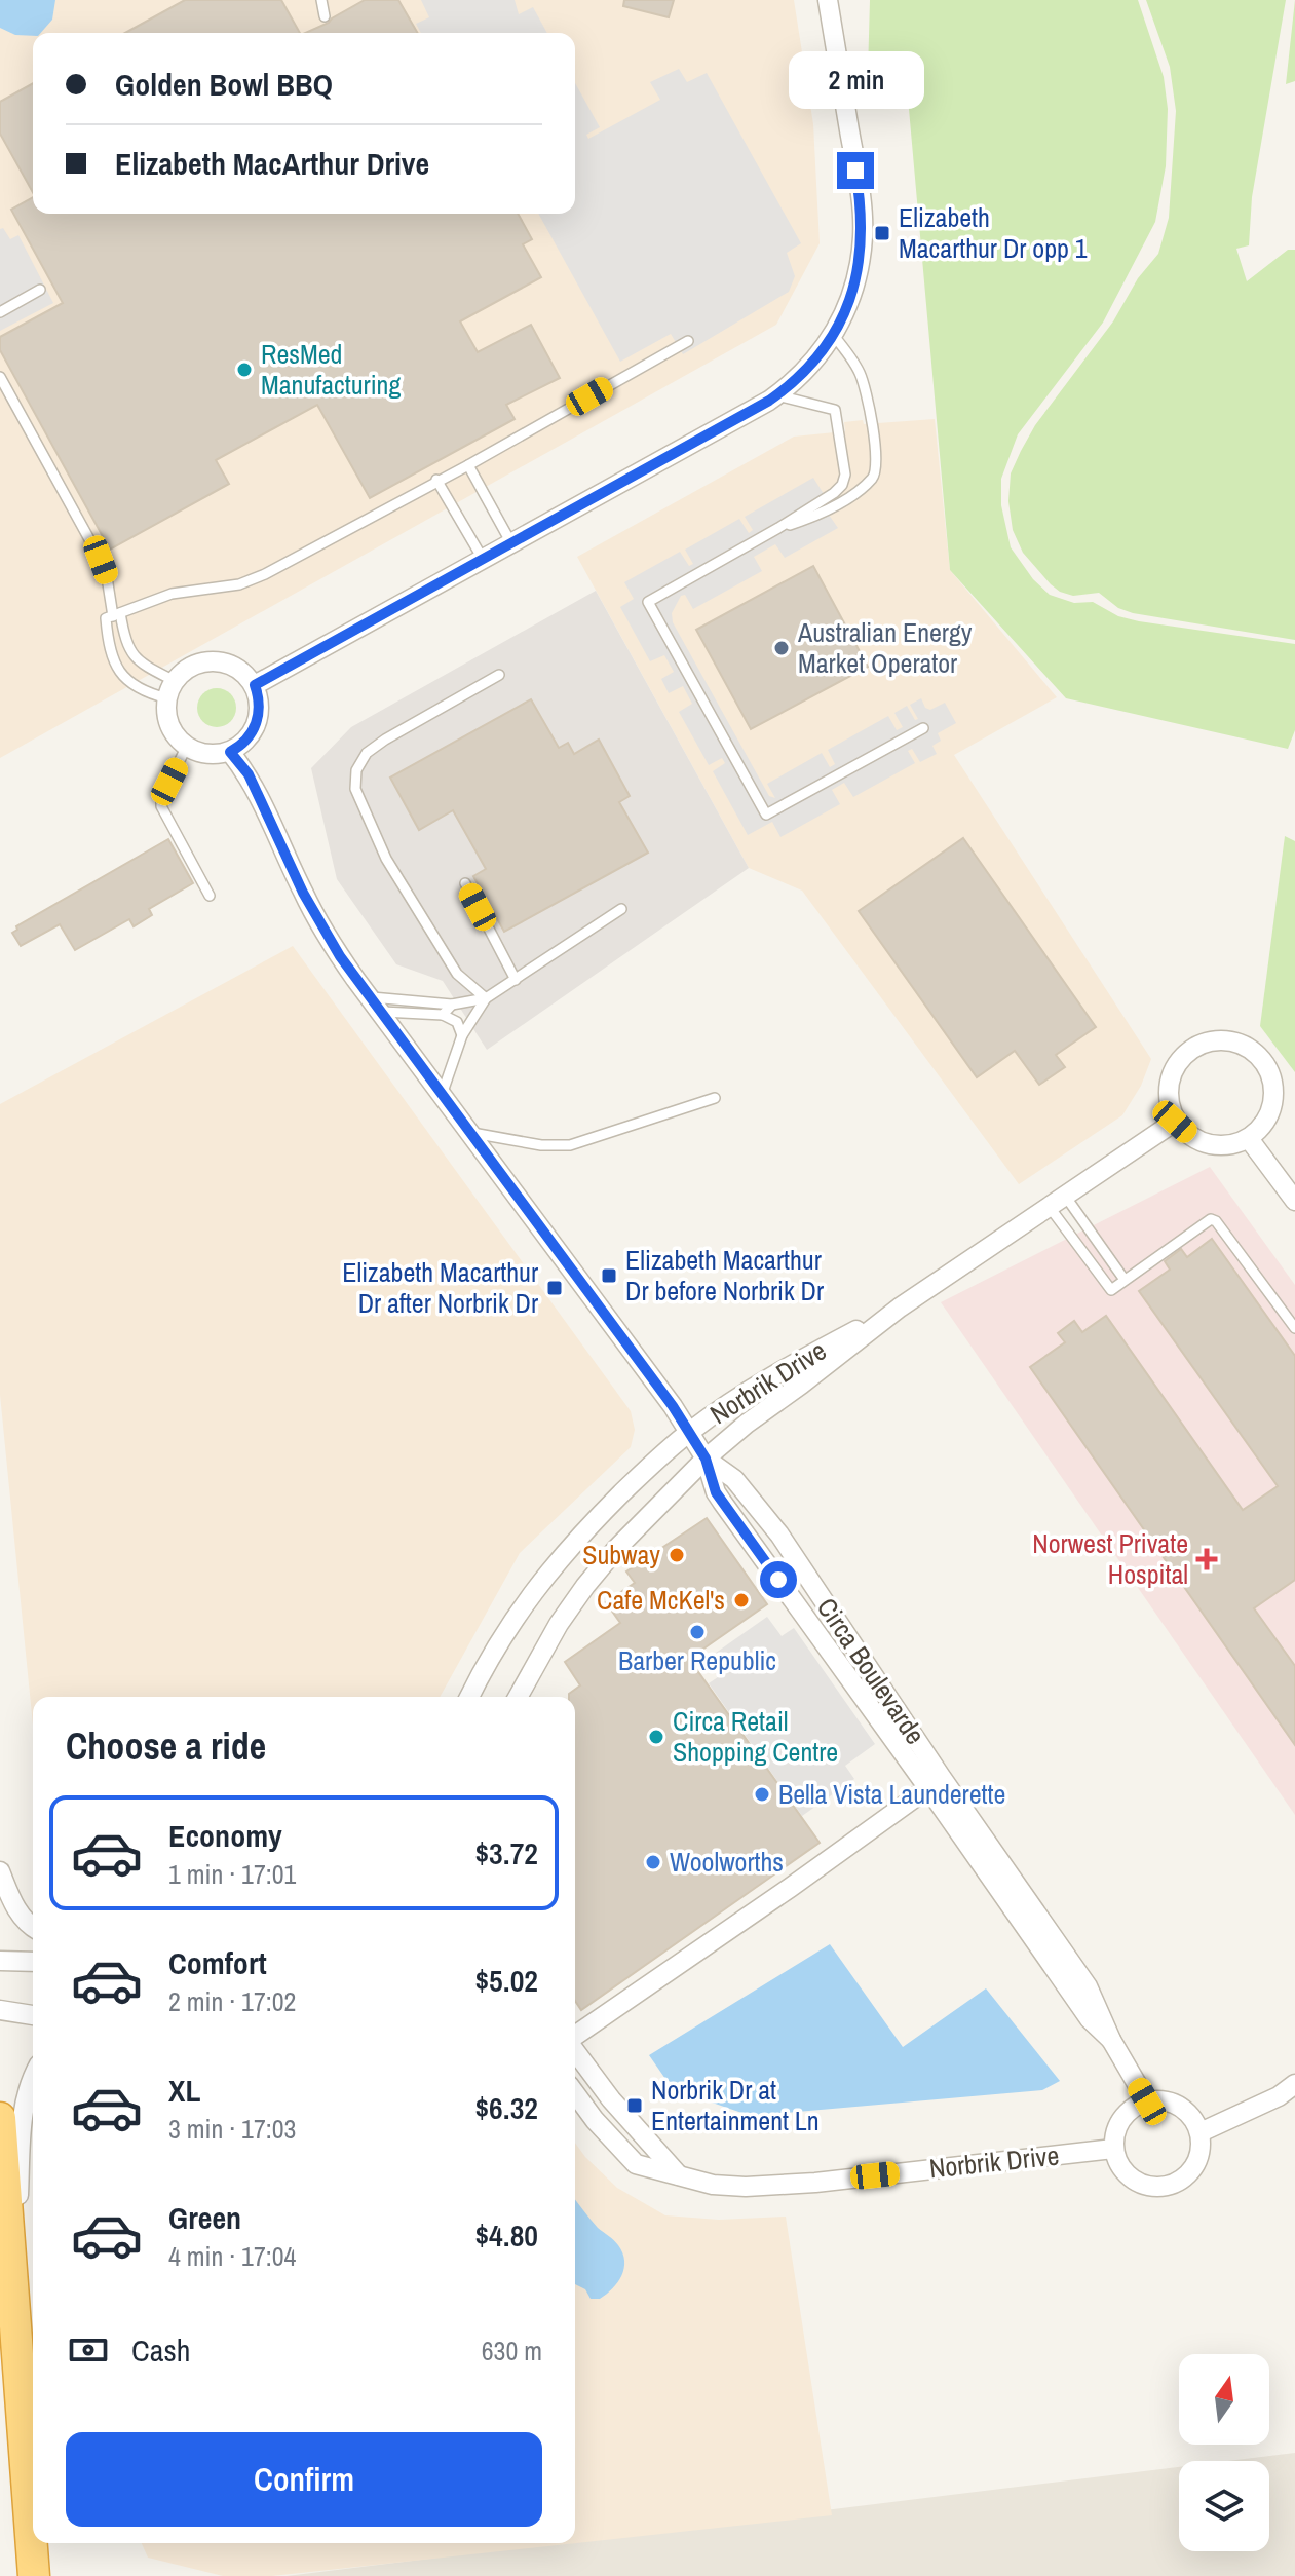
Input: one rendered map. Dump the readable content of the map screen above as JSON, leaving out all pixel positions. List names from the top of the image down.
{
  "streets": {
    "street": ["Norbrik Drive", "Circa Boulevarde"]
  },
  "crossings": [
    ["Norbrik Drive", "Circa Boulevarde"]
  ],
  "places": {
    "transit": [
      "Elizabeth Macarthur Dr opp 1",
      "Elizabeth Macarthur Dr before Norbrik Dr",
      "Elizabeth Macarthur Dr after Norbrik Dr",
      "Norbrik Dr at Entertainment Ln"
    ],
    "other": [
      "ResMed Manufacturing",
      "Australian Energy Market Operator",
      "Subway",
      "Cafe McKel's",
      "Barber Republic",
      "Circa Retail Shopping Centre",
      "Bella Vista Launderette",
      "Woolworths"
    ],
    "health": ["Norwest Private Hospital"]
  },
  "north": "top",
  "page": {
    "banner": ["Golden Bowl BBQ", "Elizabeth MacArthur Drive"],
    "bubble": "2 min",
    "heading": "Choose a ride",
    "list": [
      {
        "name": "Economy",
        "note": "1 min · 17:01",
        "value": "$3.72"
      },
      {
        "name": "Comfort",
        "note": "2 min · 17:02",
        "value": "$5.02"
      },
      {
        "name": "XL",
        "note": "3 min · 17:03",
        "value": "$6.32"
      },
      {
        "name": "Green",
        "note": "4 min · 17:04",
        "value": "$4.80"
      }
    ],
    "pay": ["Cash", "630 m"],
    "buttons": "Confirm"
  }
}
